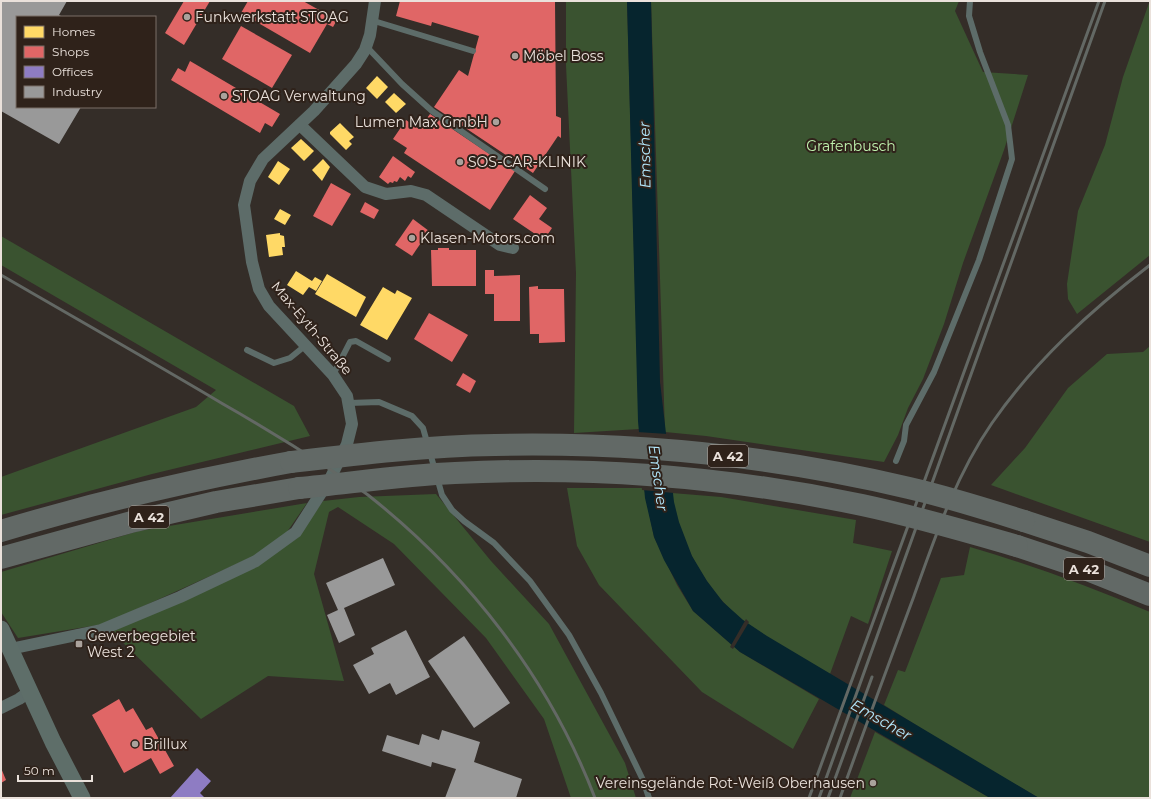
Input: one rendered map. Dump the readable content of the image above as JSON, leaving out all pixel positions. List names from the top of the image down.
{
  "streets": {
    "highway": ["A 42"],
    "street": ["Max-Eyth-Straße"]
  },
  "water": ["Emscher"],
  "parks": ["Grafenbusch"],
  "places": {
    "other": [
      "Funkwerkstatt STOAG",
      "Möbel Boss",
      "STOAG Verwaltung",
      "Lumen Max GmbH",
      "SOS-CAR-KLINIK",
      "Klasen-Motors.com",
      "Brillux",
      "Vereinsgelände Rot-Weiß Oberhausen"
    ],
    "transit": ["Gewerbegebiet West 2"]
  },
  "legend": [
    "Homes",
    "Shops",
    "Offices",
    "Industry"
  ],
  "scale_bar": "50 m"
}
